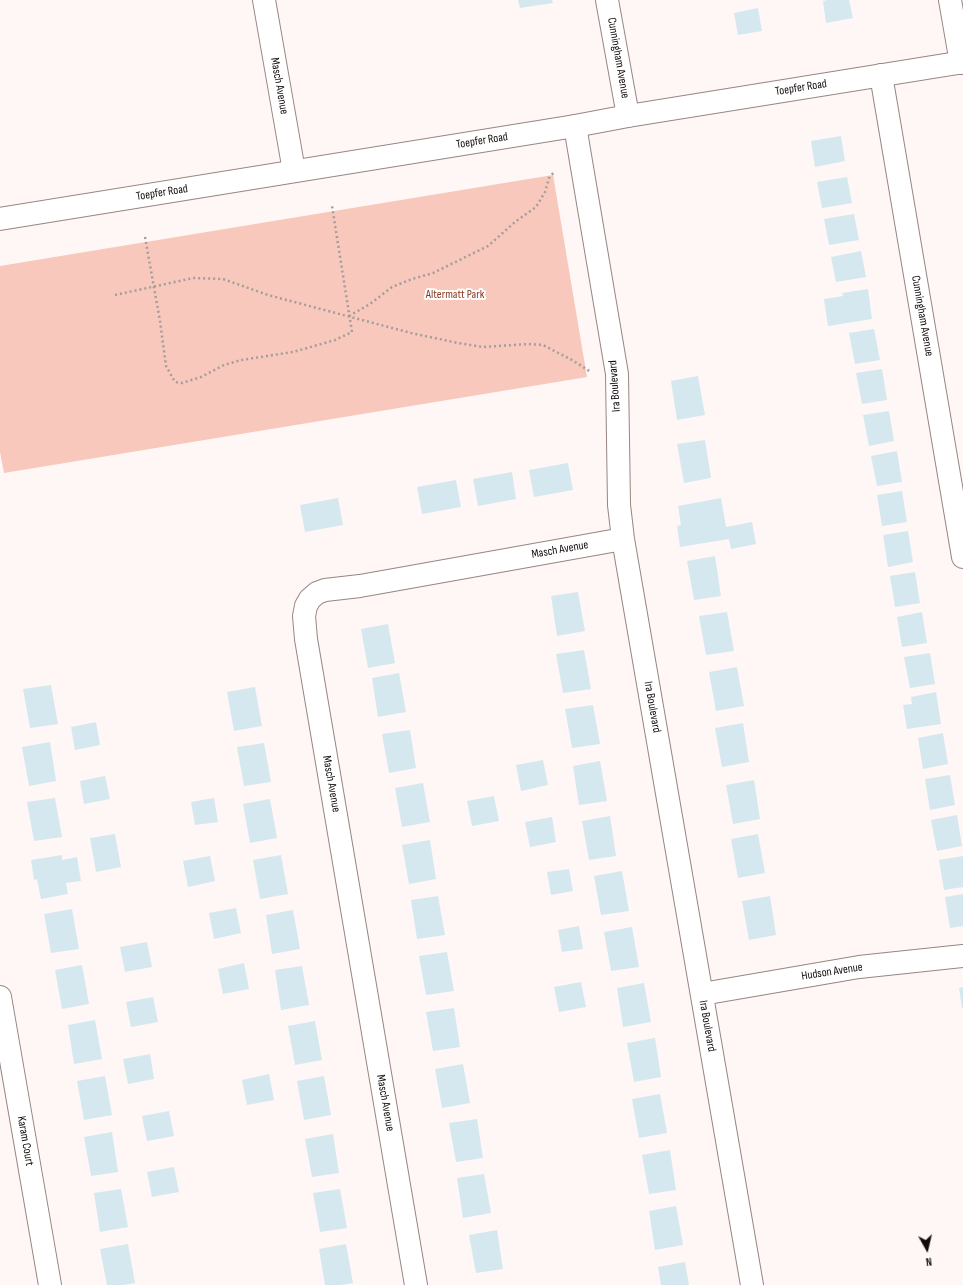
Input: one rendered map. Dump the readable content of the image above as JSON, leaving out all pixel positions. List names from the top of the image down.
{
  "streets": {
    "street": [
      "Cunningham Avenue",
      "Masch Avenue",
      "Toepfer Road",
      "Ira Boulevard",
      "Hudson Avenue",
      "Karam Court"
    ]
  },
  "crossings": [
    ["Cunningham Avenue", "Toepfer Road"],
    ["Masch Avenue", "Toepfer Road"],
    ["Masch Avenue", "Ira Boulevard"],
    ["Toepfer Road", "Ira Boulevard"],
    ["Ira Boulevard", "Hudson Avenue"]
  ],
  "parks": ["Altermatt Park"],
  "north": "bottom"
}
